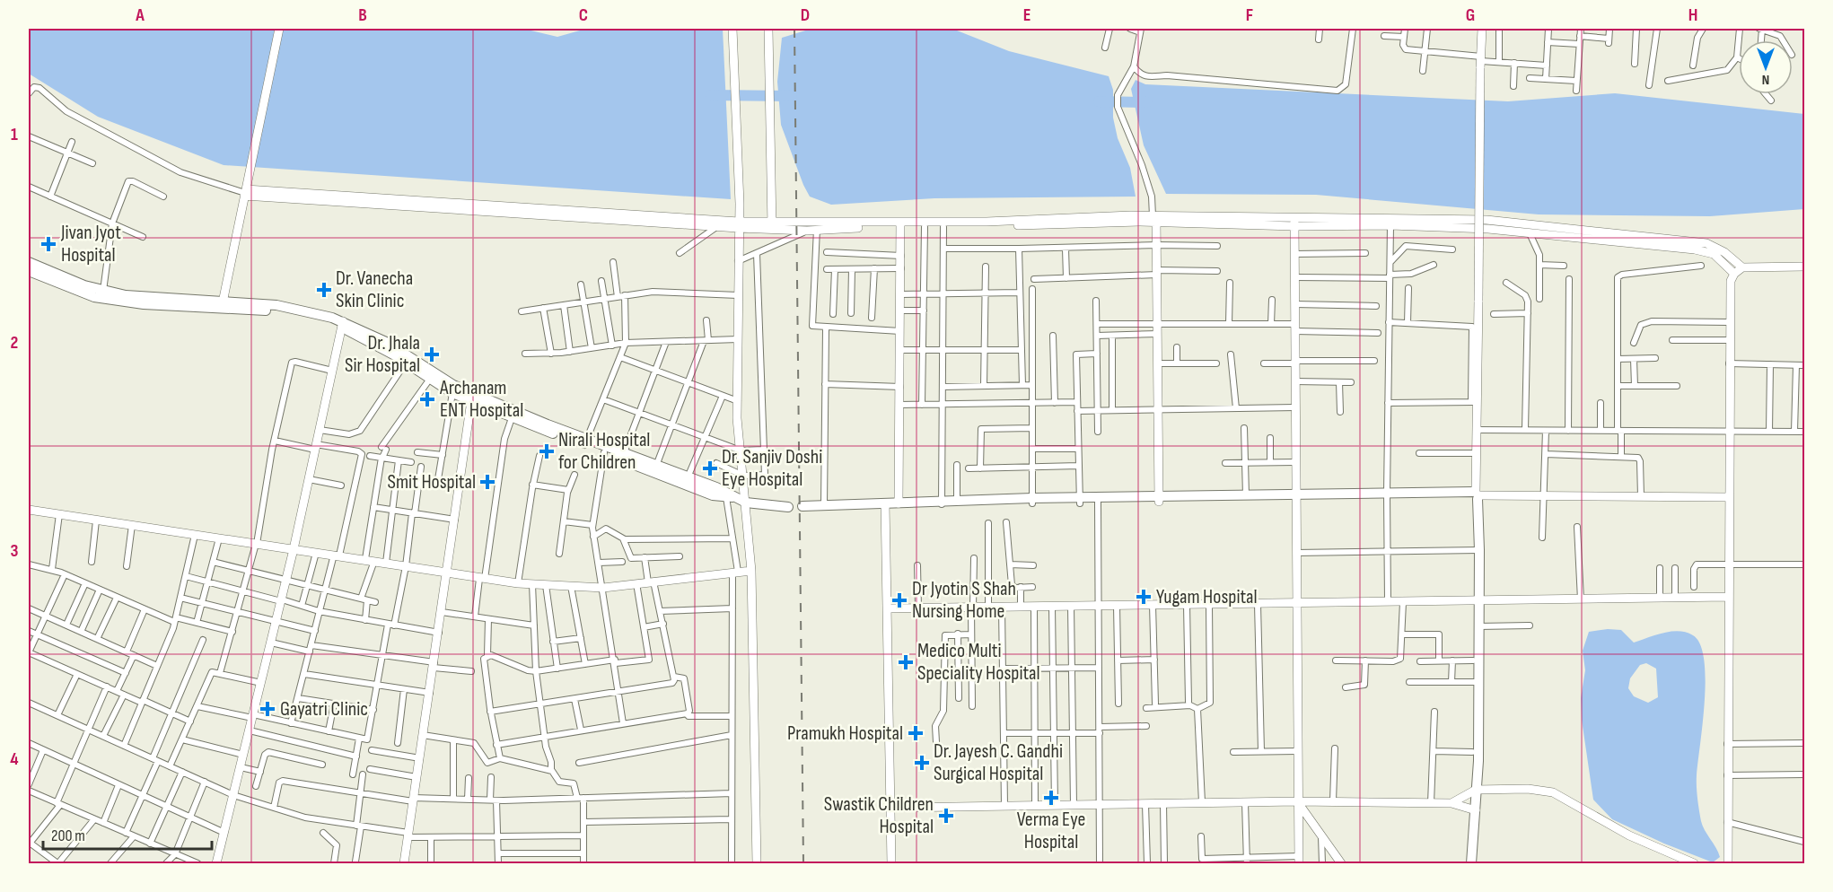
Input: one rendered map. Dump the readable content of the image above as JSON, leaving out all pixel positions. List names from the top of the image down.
{
  "places": {
    "health": [
      "Jivan Jyot Hospital",
      "Dr. Vanecha Skin Clinic",
      "Dr. Jhala Sir Hospital",
      "Archanam ENT Hospital",
      "Nirali Hospital for Children",
      "Dr. Sanjiv Doshi Eye Hospital",
      "Smit Hospital",
      "Yugam Hospital",
      "Dr Jyotin S Shah Nursing Home",
      "Medico Multi Speciality Hospital",
      "Gayatri Clinic",
      "Pramukh Hospital",
      "Dr. Jayesh C. Gandhi Surgical Hospital",
      "Verma Eye Hospital",
      "Swastik Children Hospital"
    ]
  },
  "scale_bar": "200 m",
  "north": "bottom",
  "grid": {
    "columns": [
      "A",
      "B",
      "C",
      "D",
      "E",
      "F",
      "G",
      "H"
    ],
    "rows": [
      "1",
      "2",
      "3",
      "4"
    ]
  }
}
